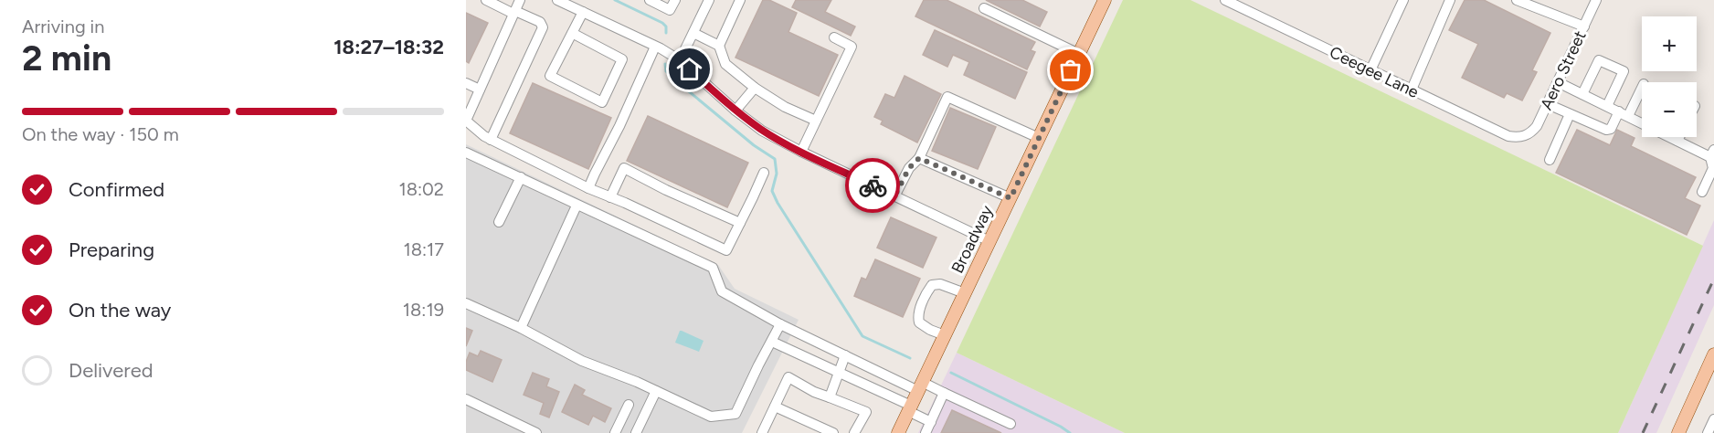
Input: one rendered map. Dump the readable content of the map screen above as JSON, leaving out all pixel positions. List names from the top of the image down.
{
  "streets": {
    "main road": ["Broadway"],
    "street": ["Aero Street", "Ceegee Lane"]
  },
  "crossings": [
    ["Aero Street", "Ceegee Lane"]
  ],
  "page": {
    "heading": ["2 min", "Arriving in", "18:27–18:32"],
    "map_buttons": ["+", "−"],
    "bar": "On the way · 150 m",
    "list": [
      ["Confirmed", "18:02"],
      ["Preparing", "18:17"],
      ["On the way", "18:19"],
      "Delivered"
    ]
  }
}
